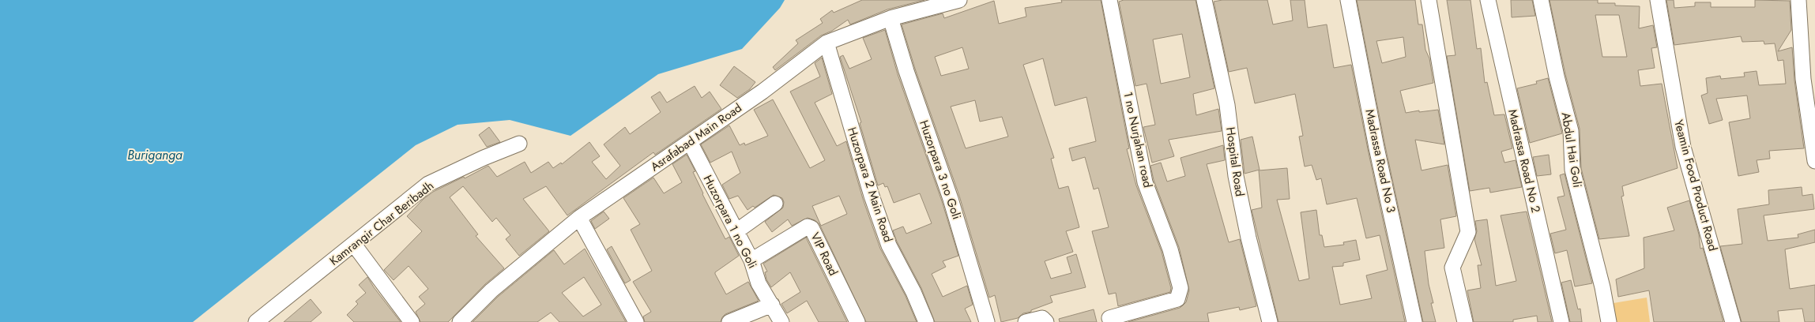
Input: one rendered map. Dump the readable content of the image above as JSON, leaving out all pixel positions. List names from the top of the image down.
{
  "streets": {
    "street": [
      "Asrafabad Main Road",
      "1 no Nurjahan road",
      "Abdul Hai Goli",
      "Madrassa Road No 3",
      "Madrassa Road No 2",
      "Hospital Road",
      "Huzorpara 3 no Goli",
      "Huzorpara 2 Main Road",
      "Yeamin Food Product Road",
      "Huzorpara 1 no Goli",
      "Kamrangir Char Beribadh",
      "VIP Road"
    ]
  },
  "crossings": [
    ["Asrafabad Main Road", "Huzorpara 3 no Goli"],
    ["Asrafabad Main Road", "Huzorpara 2 Main Road"],
    ["Asrafabad Main Road", "Huzorpara 1 no Goli"],
    ["Huzorpara 1 no Goli", "VIP Road"]
  ],
  "water": ["Buriganga"]
}
